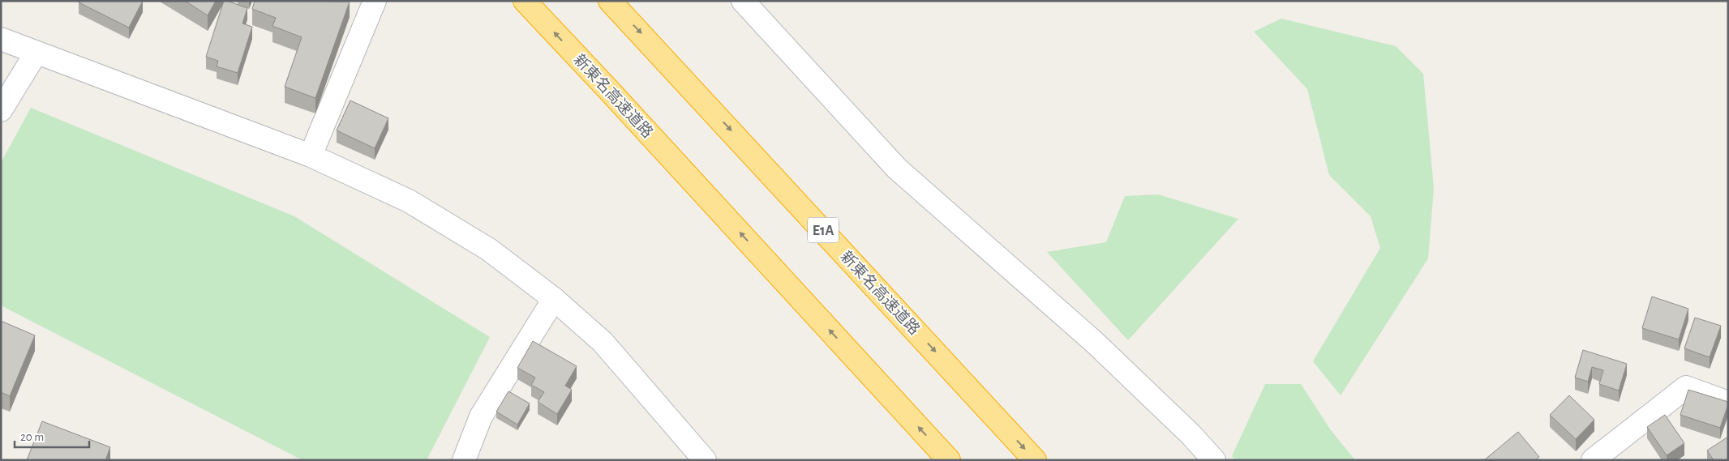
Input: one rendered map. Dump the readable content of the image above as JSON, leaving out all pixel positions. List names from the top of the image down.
{
  "streets": {
    "highway": ["新東名高速道路", "E1A"]
  },
  "scale_bar": "20 m"
}
